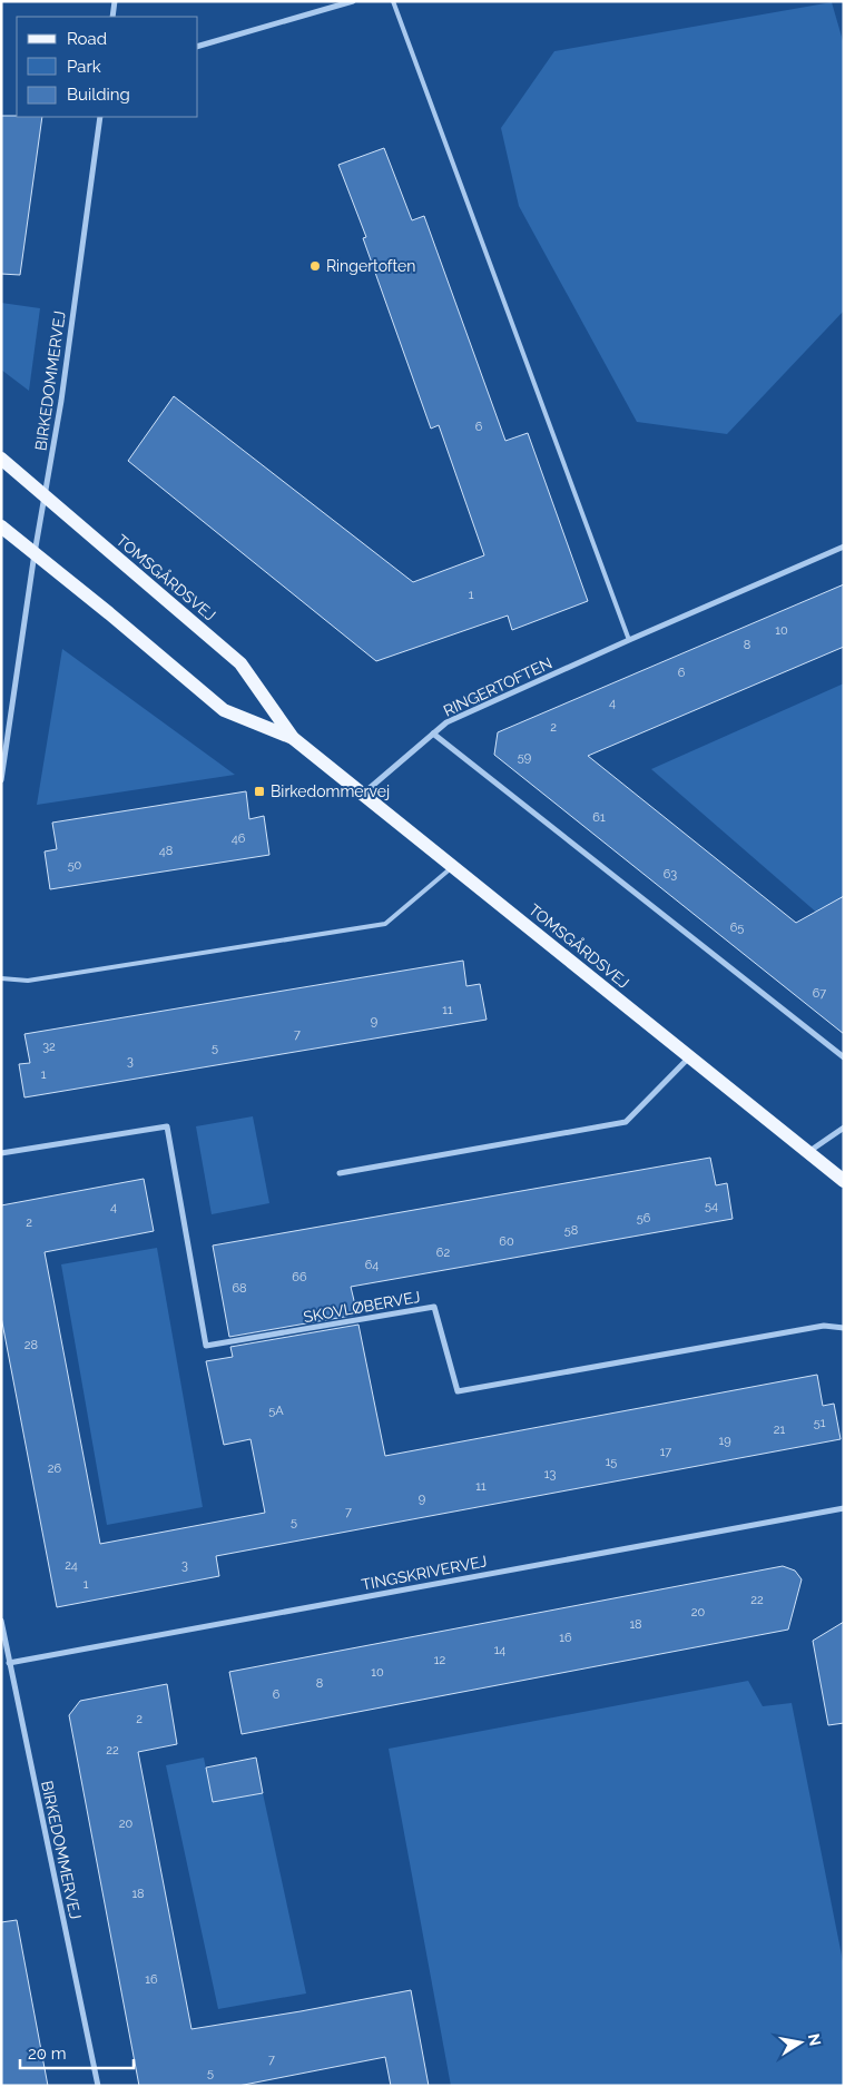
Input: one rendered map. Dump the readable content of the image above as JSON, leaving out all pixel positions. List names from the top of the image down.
{
  "streets": {
    "main road": ["TOMSGÅRDSVEJ"],
    "street": [
      "BIRKEDOMMERVEJ",
      "RINGERTOFTEN",
      "SKOVLØBERVEJ",
      "TINGSKRIVERVEJ"
    ]
  },
  "crossings": [
    ["BIRKEDOMMERVEJ", "TOMSGÅRDSVEJ"],
    ["BIRKEDOMMERVEJ", "TINGSKRIVERVEJ"],
    ["TOMSGÅRDSVEJ", "RINGERTOFTEN"]
  ],
  "places": {
    "other": ["Ringertoften"],
    "transit": ["Birkedommervej"]
  },
  "house_numbers": [
    "6",
    "1",
    "10",
    "8",
    "6",
    "4",
    "2",
    "59",
    "61",
    "46",
    "48",
    "50",
    "63",
    "65",
    "67",
    "11",
    "9",
    "7",
    "32",
    "5",
    "3",
    "1",
    "54",
    "4",
    "56",
    "2",
    "58",
    "60",
    "62",
    "64",
    "66",
    "68",
    "28",
    "5A",
    "51",
    "21",
    "19",
    "17",
    "15",
    "26",
    "13",
    "11",
    "9",
    "7",
    "5",
    "24",
    "3",
    "1",
    "22",
    "20",
    "18",
    "16",
    "14",
    "12",
    "10",
    "8",
    "6",
    "2",
    "22",
    "20",
    "18",
    "16",
    "7",
    "5"
  ],
  "legend": ["Road", "Park", "Building"],
  "scale_bar": "20 m",
  "north": "right"
}
